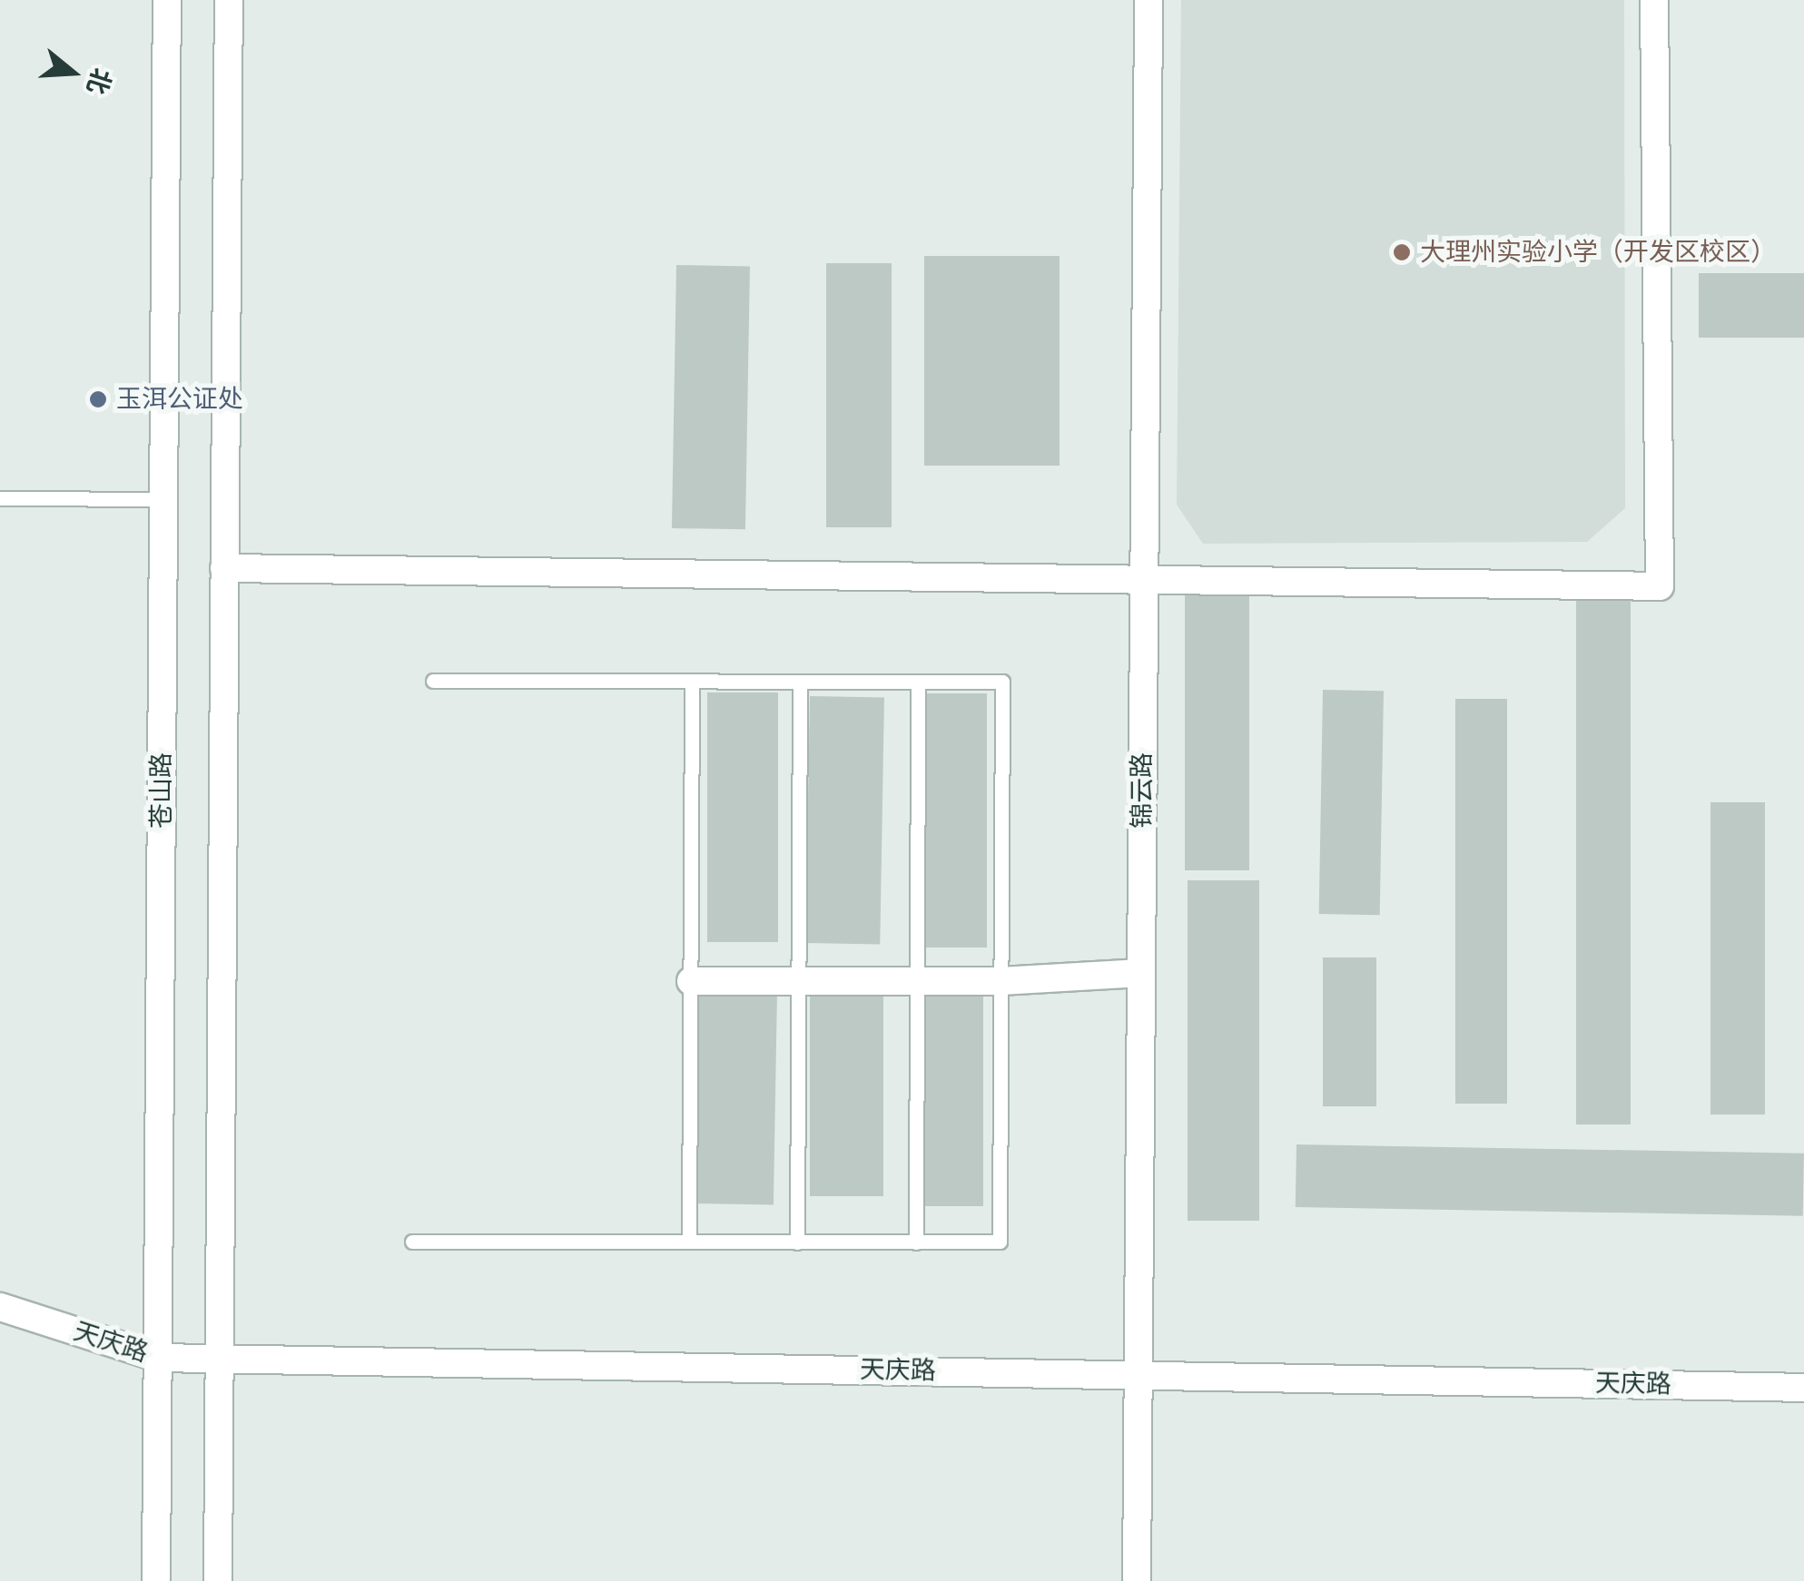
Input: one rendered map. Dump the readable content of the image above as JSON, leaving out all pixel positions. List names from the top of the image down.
{
  "streets": {
    "street": ["苍山路", "锦云路", "天庆路"]
  },
  "crossings": [
    ["苍山路", "天庆路"],
    ["锦云路", "天庆路"]
  ],
  "places": ["大理州实验小学（开发区校区）", "玉洱公证处"],
  "north": "right"
}
